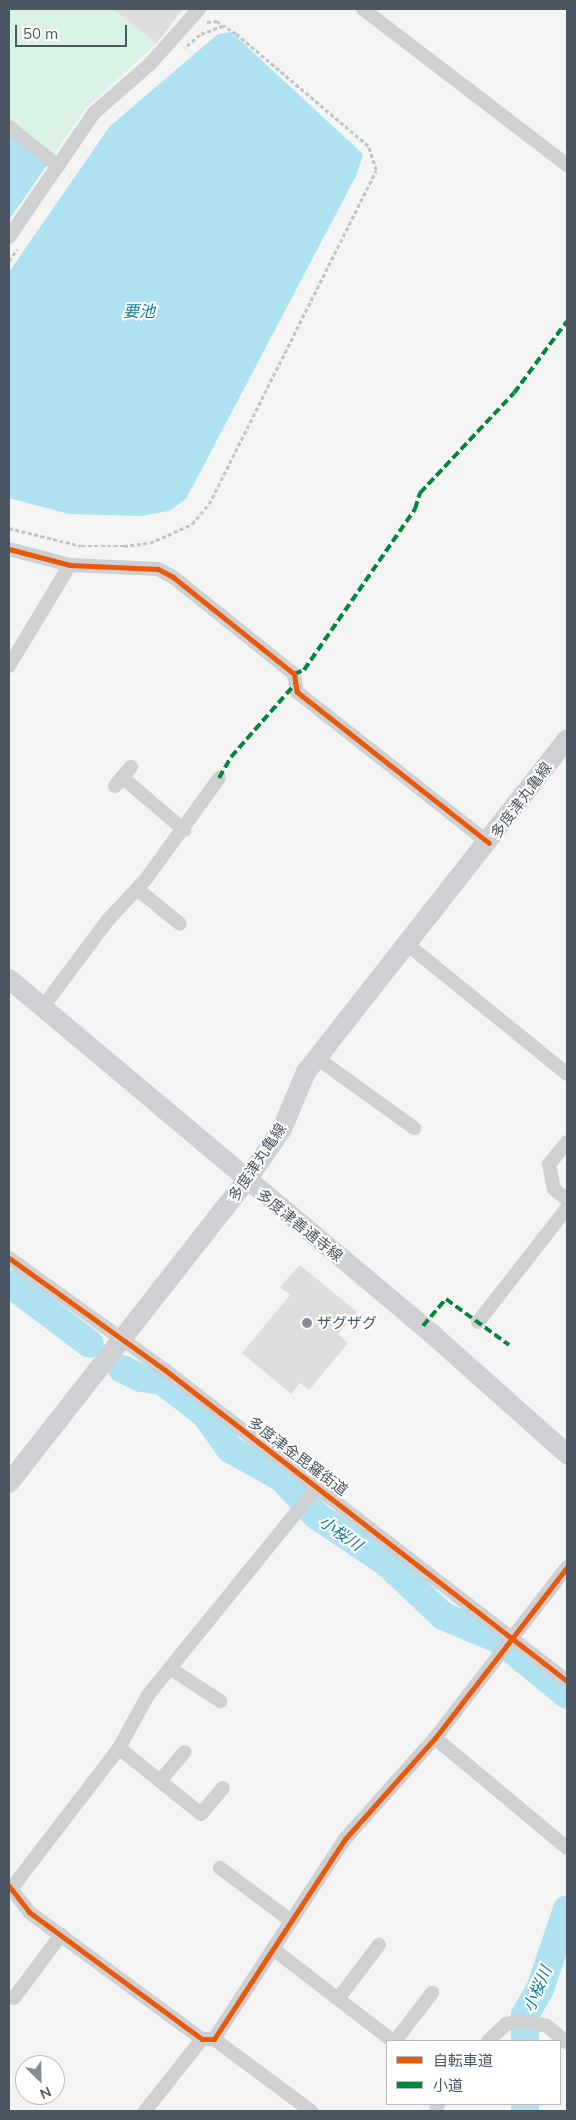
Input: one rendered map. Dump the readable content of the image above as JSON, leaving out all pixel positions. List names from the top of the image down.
{
  "streets": {
    "main road": ["多度津丸亀線", "多度津善通寺線"],
    "street": ["多度津金毘羅街道"]
  },
  "crossings": [
    ["多度津丸亀線", "多度津善通寺線"],
    ["多度津丸亀線", "多度津金毘羅街道"]
  ],
  "water": ["要池", "小桜川"],
  "places": ["ザグザグ"],
  "legend": ["自転車道", "小道"],
  "scale_bar": "50 m",
  "north": "bottom right"
}
